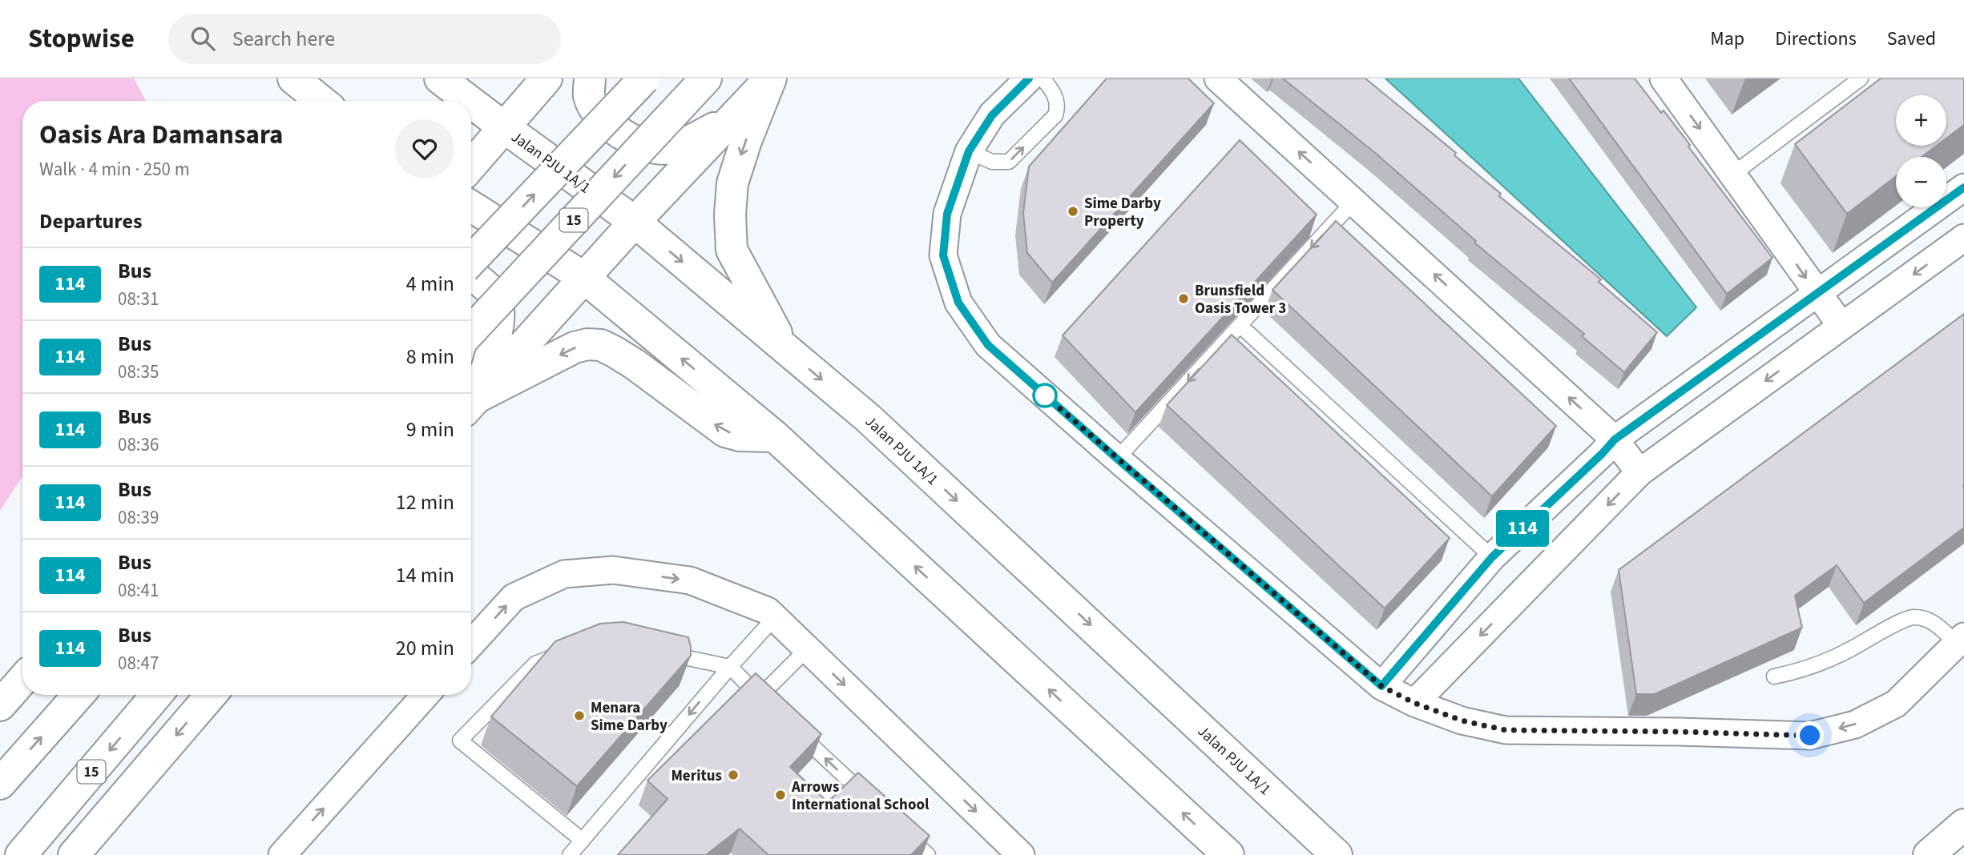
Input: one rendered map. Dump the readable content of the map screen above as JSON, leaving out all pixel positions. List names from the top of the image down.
{
  "streets": {
    "main road": ["Jalan PJU 1A/1", "15"]
  },
  "places": [
    "Sime Darby Property",
    "Brunsfield Oasis Tower 3",
    "Menara Sime Darby",
    "Meritus",
    "Arrows International School"
  ],
  "lines": ["bus line 114"],
  "page": {
    "header": "Stopwise",
    "search": "Search here",
    "nav": ["Map", "Directions", "Saved"],
    "on_map": "114",
    "map_buttons": ["+", "−"],
    "heading": [
      ["Oasis Ara Damansara", "Walk · 4 min · 250 m"],
      "Departures"
    ],
    "list": [
      {
        "mark": "114",
        "name": "Bus",
        "note": "08:31",
        "value": "4 min"
      },
      {
        "mark": "114",
        "name": "Bus",
        "note": "08:35",
        "value": "8 min"
      },
      {
        "mark": "114",
        "name": "Bus",
        "note": "08:36",
        "value": "9 min"
      },
      {
        "mark": "114",
        "name": "Bus",
        "note": "08:39",
        "value": "12 min"
      },
      {
        "mark": "114",
        "name": "Bus",
        "note": "08:41",
        "value": "14 min"
      },
      {
        "mark": "114",
        "name": "Bus",
        "note": "08:47",
        "value": "20 min"
      }
    ]
  }
}
